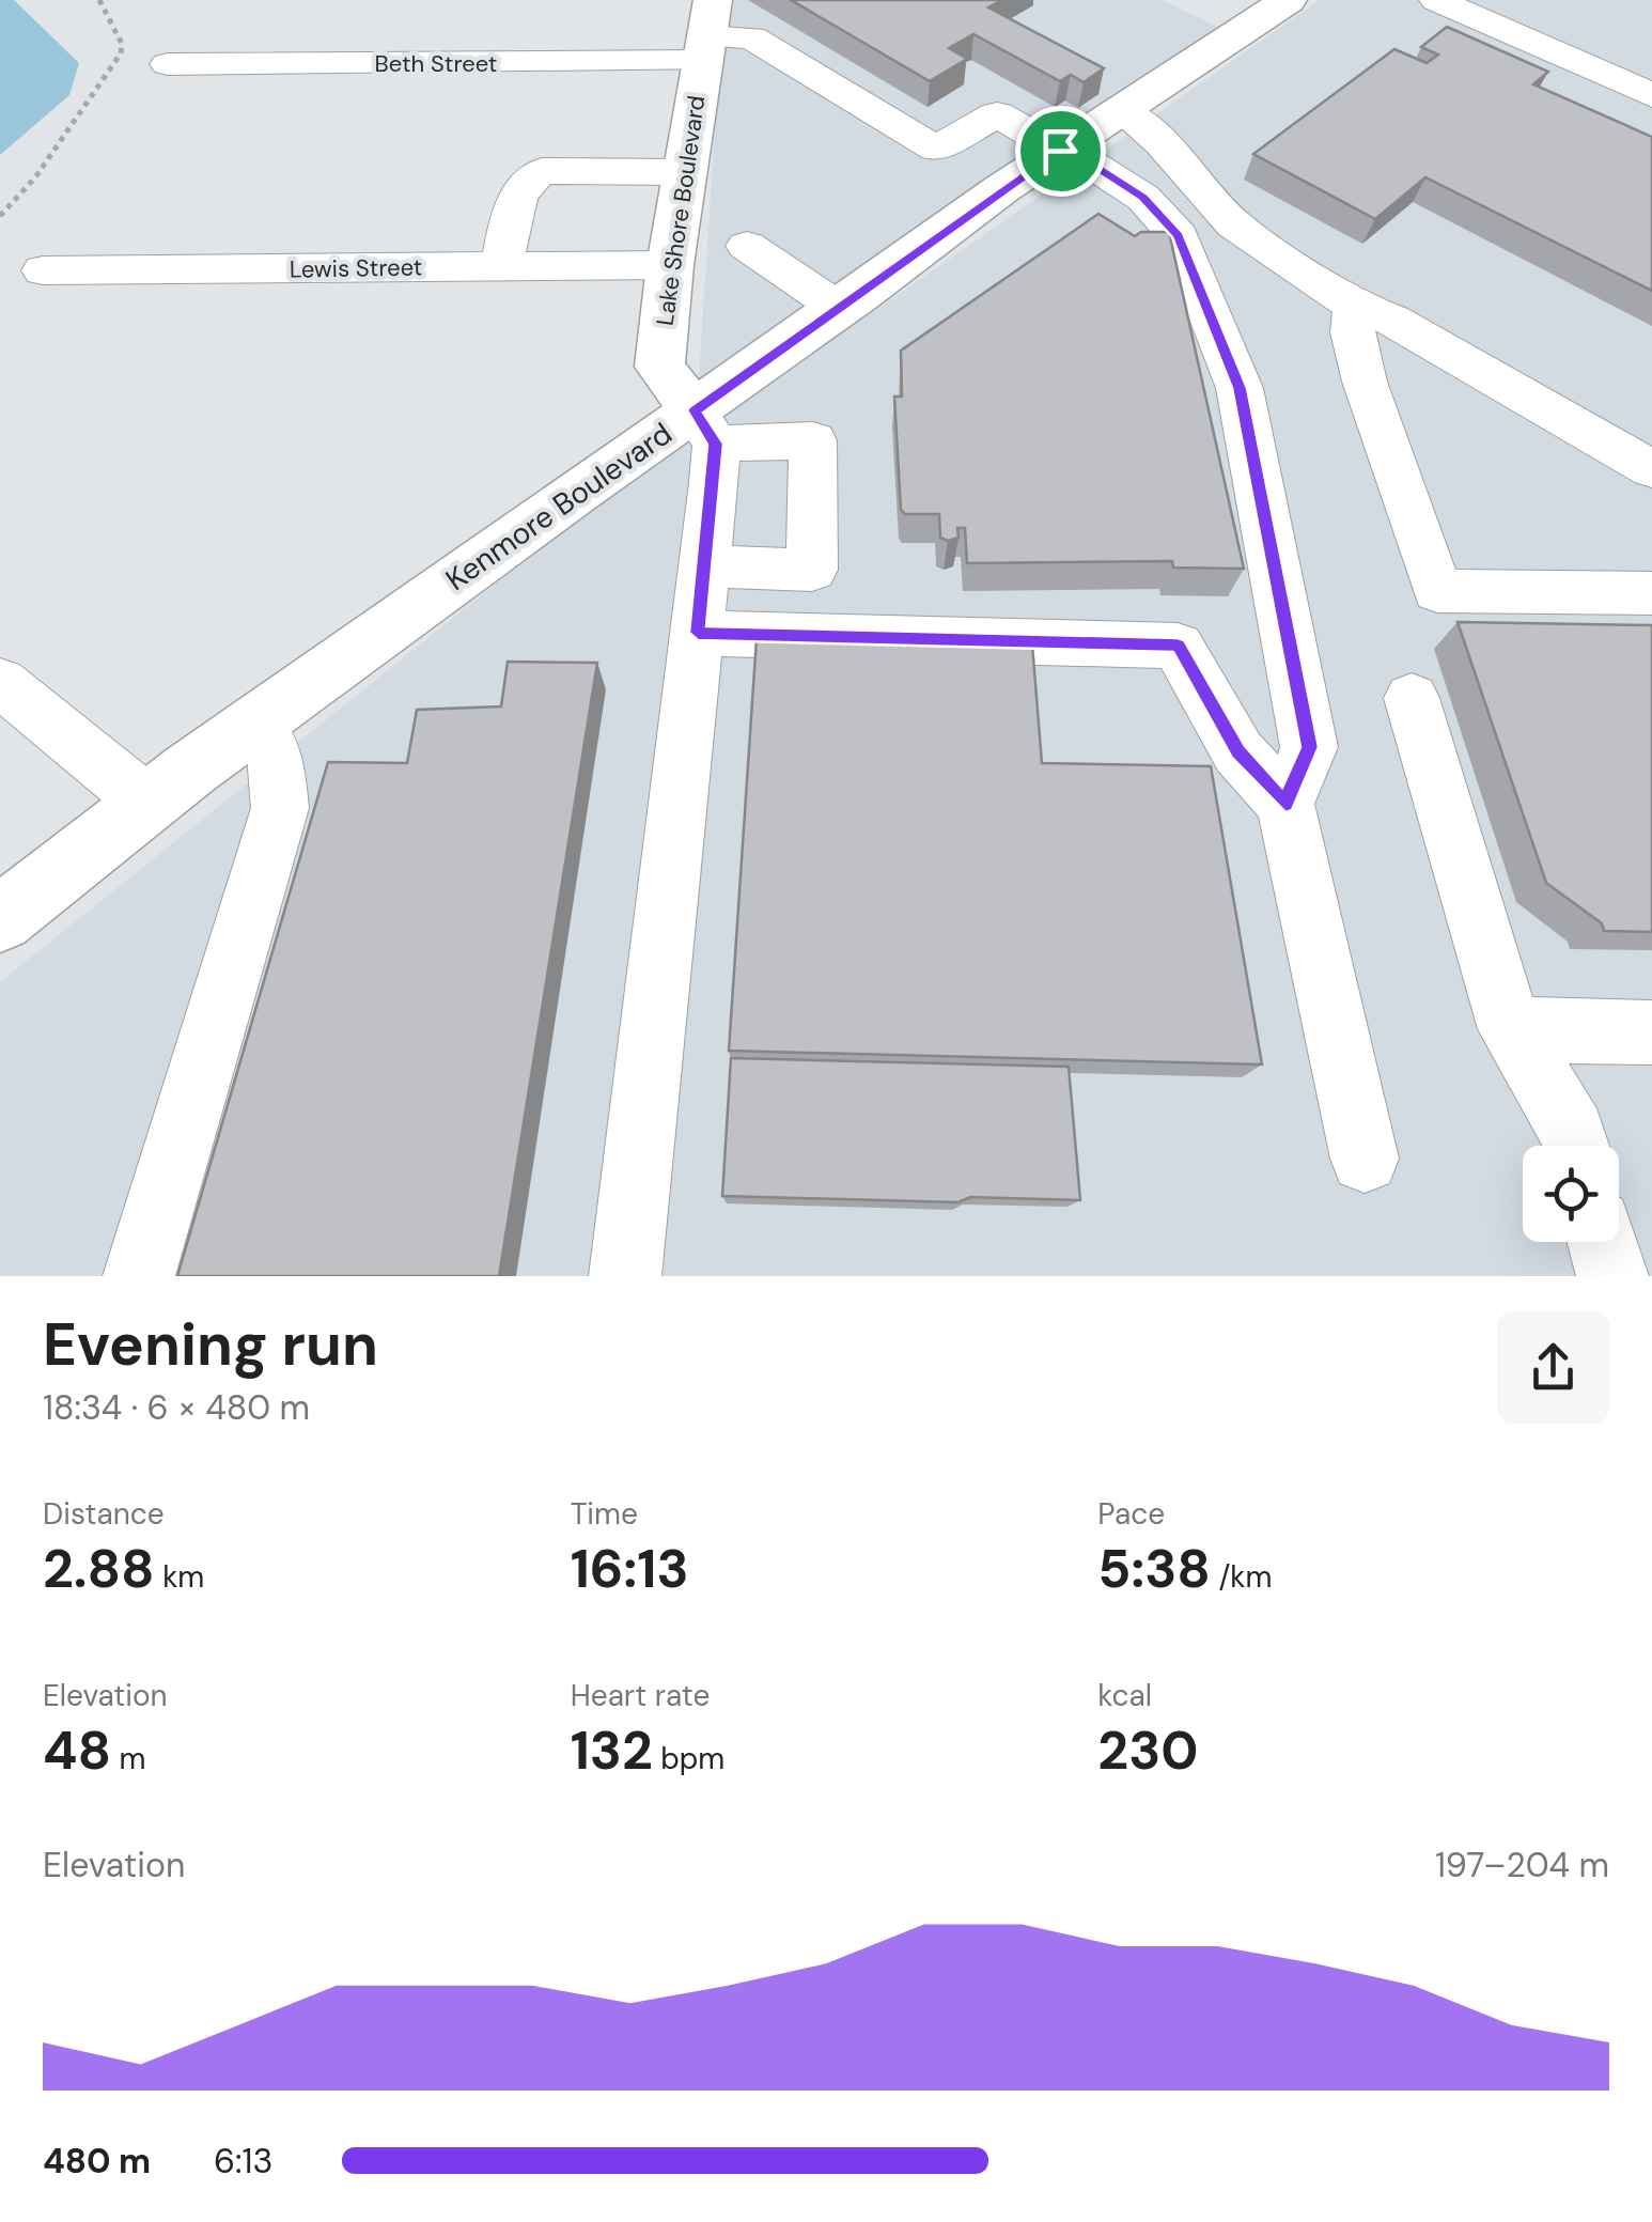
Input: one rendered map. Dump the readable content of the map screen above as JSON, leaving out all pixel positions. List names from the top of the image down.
{
  "streets": {
    "main road": ["Lake Shore Boulevard", "Kenmore Boulevard"],
    "street": ["Beth Street", "Lewis Street"]
  },
  "crossings": [
    ["Beth Street", "Lake Shore Boulevard"],
    ["Beth Street", "Kenmore Boulevard"],
    ["Lake Shore Boulevard", "Lewis Street"],
    ["Lake Shore Boulevard", "Kenmore Boulevard"]
  ],
  "page": {
    "heading": ["Evening run", "18:34 · 6 × 480 m"],
    "stats": [
      ["Distance", "2.88 km"],
      ["Time", "16:13"],
      ["Pace", "5:38 /km"],
      ["Elevation", "48 m"],
      ["Heart rate", "132 bpm"],
      ["kcal", "230"]
    ],
    "chart": ["Elevation", "197–204 m"],
    "list": [
      {
        "name": "480 m",
        "note": "6:13"
      }
    ]
  }
}
